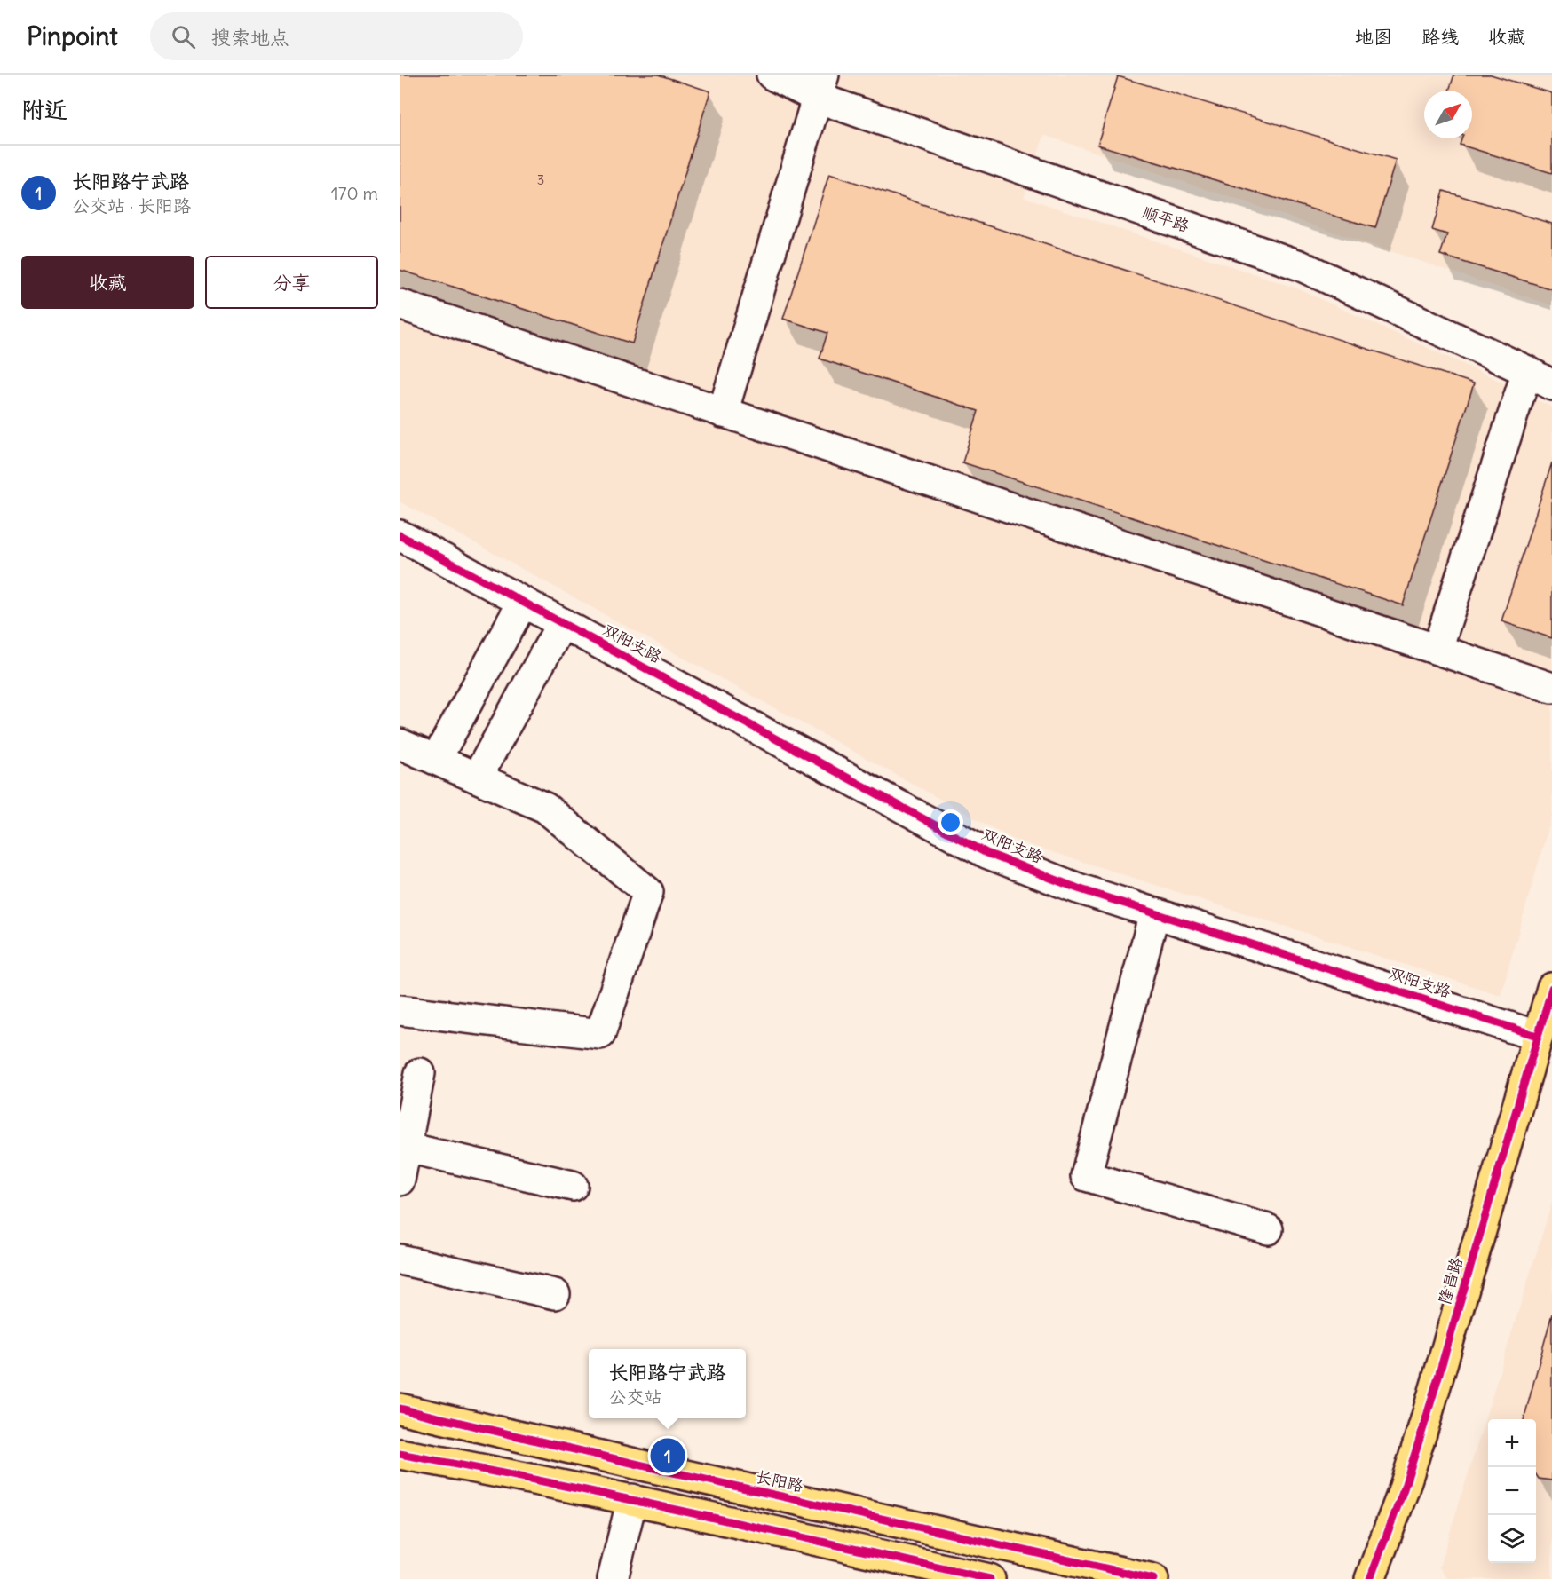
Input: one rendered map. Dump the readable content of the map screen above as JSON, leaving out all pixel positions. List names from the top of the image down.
{
  "streets": {
    "main road": ["隆昌路", "长阳路"],
    "street": ["顺平路", "双阳支路"]
  },
  "crossings": [
    ["双阳支路", "隆昌路"]
  ],
  "house_numbers": ["3"],
  "north": "top right",
  "page": {
    "header": "Pinpoint",
    "search": "搜索地点",
    "nav": ["地图", "路线", "收藏"],
    "heading": "附近",
    "list": [
      {
        "mark": "1",
        "name": "长阳路宁武路",
        "note": "公交站 · 长阳路",
        "value": "170 m"
      }
    ],
    "buttons": ["收藏", "分享"],
    "popup": ["长阳路宁武路", "公交站"],
    "map_buttons": ["+", "−"],
    "pins": "1"
  }
}
